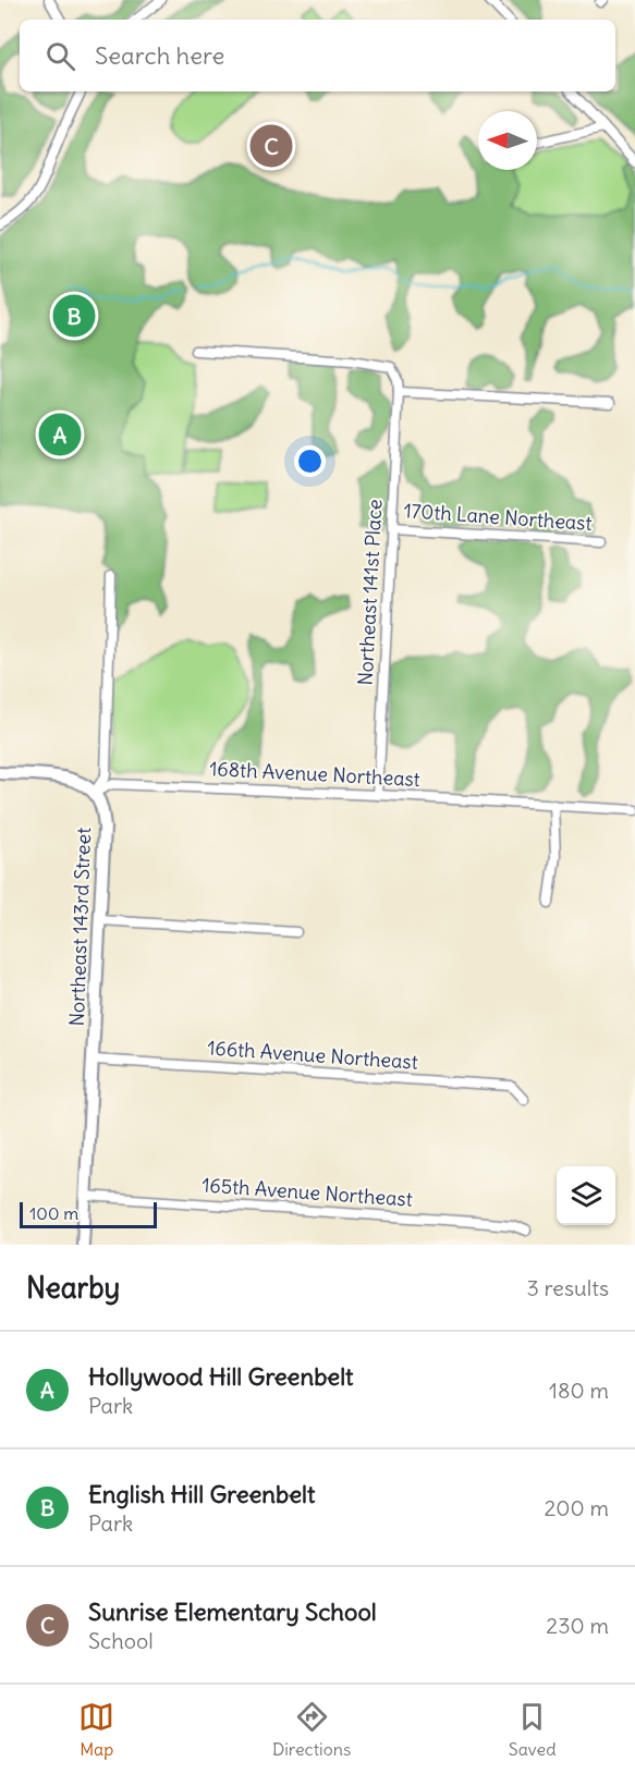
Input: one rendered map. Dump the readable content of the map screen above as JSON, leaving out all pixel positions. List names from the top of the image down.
{
  "streets": {
    "street": [
      "170th Lane Northeast",
      "Northeast 141st Place",
      "168th Avenue Northeast",
      "Northeast 143rd Street",
      "166th Avenue Northeast",
      "165th Avenue Northeast"
    ]
  },
  "crossings": [
    ["170th Lane Northeast", "Northeast 141st Place"],
    ["Northeast 141st Place", "168th Avenue Northeast"],
    ["168th Avenue Northeast", "Northeast 143rd Street"],
    ["Northeast 143rd Street", "166th Avenue Northeast"],
    ["Northeast 143rd Street", "165th Avenue Northeast"]
  ],
  "scale_bar": "100 m",
  "north": "left",
  "page": {
    "search": "Search here",
    "pins": ["C", "B", "A"],
    "scale": "100 m",
    "heading": ["Nearby", "3 results"],
    "list": [
      {
        "mark": "A",
        "name": "Hollywood Hill Greenbelt",
        "note": "Park",
        "value": "180 m"
      },
      {
        "mark": "B",
        "name": "English Hill Greenbelt",
        "note": "Park",
        "value": "200 m"
      },
      {
        "mark": "C",
        "name": "Sunrise Elementary School",
        "note": "School",
        "value": "230 m"
      }
    ],
    "nav": ["Map", "Directions", "Saved"]
  }
}
